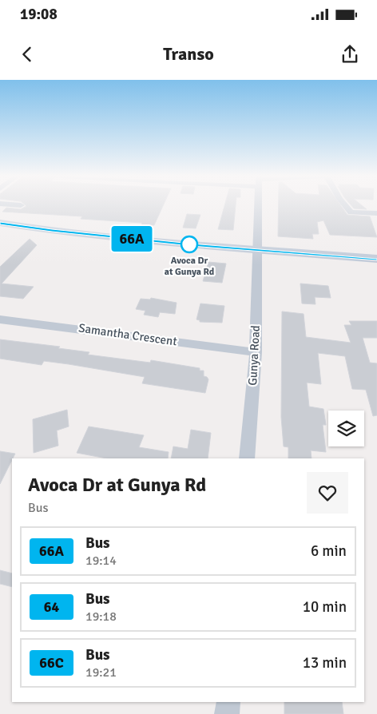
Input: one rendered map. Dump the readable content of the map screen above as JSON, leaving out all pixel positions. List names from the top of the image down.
{
  "streets": {
    "street": ["Samantha Crescent", "Gunya Road"]
  },
  "crossings": [
    ["Samantha Crescent", "Gunya Road"]
  ],
  "places": ["Avoca Dr at Gunya Rd"],
  "lines": ["bus line 66A"],
  "page": {
    "status": "19:08",
    "header": "Transo",
    "on_map": "66A",
    "heading": ["Avoca Dr at Gunya Rd", "Bus"],
    "list": [
      {
        "mark": "66A",
        "name": "Bus",
        "note": "19:14",
        "value": "6 min"
      },
      {
        "mark": "64",
        "name": "Bus",
        "note": "19:18",
        "value": "10 min"
      },
      {
        "mark": "66C",
        "name": "Bus",
        "note": "19:21",
        "value": "13 min"
      }
    ]
  }
}
